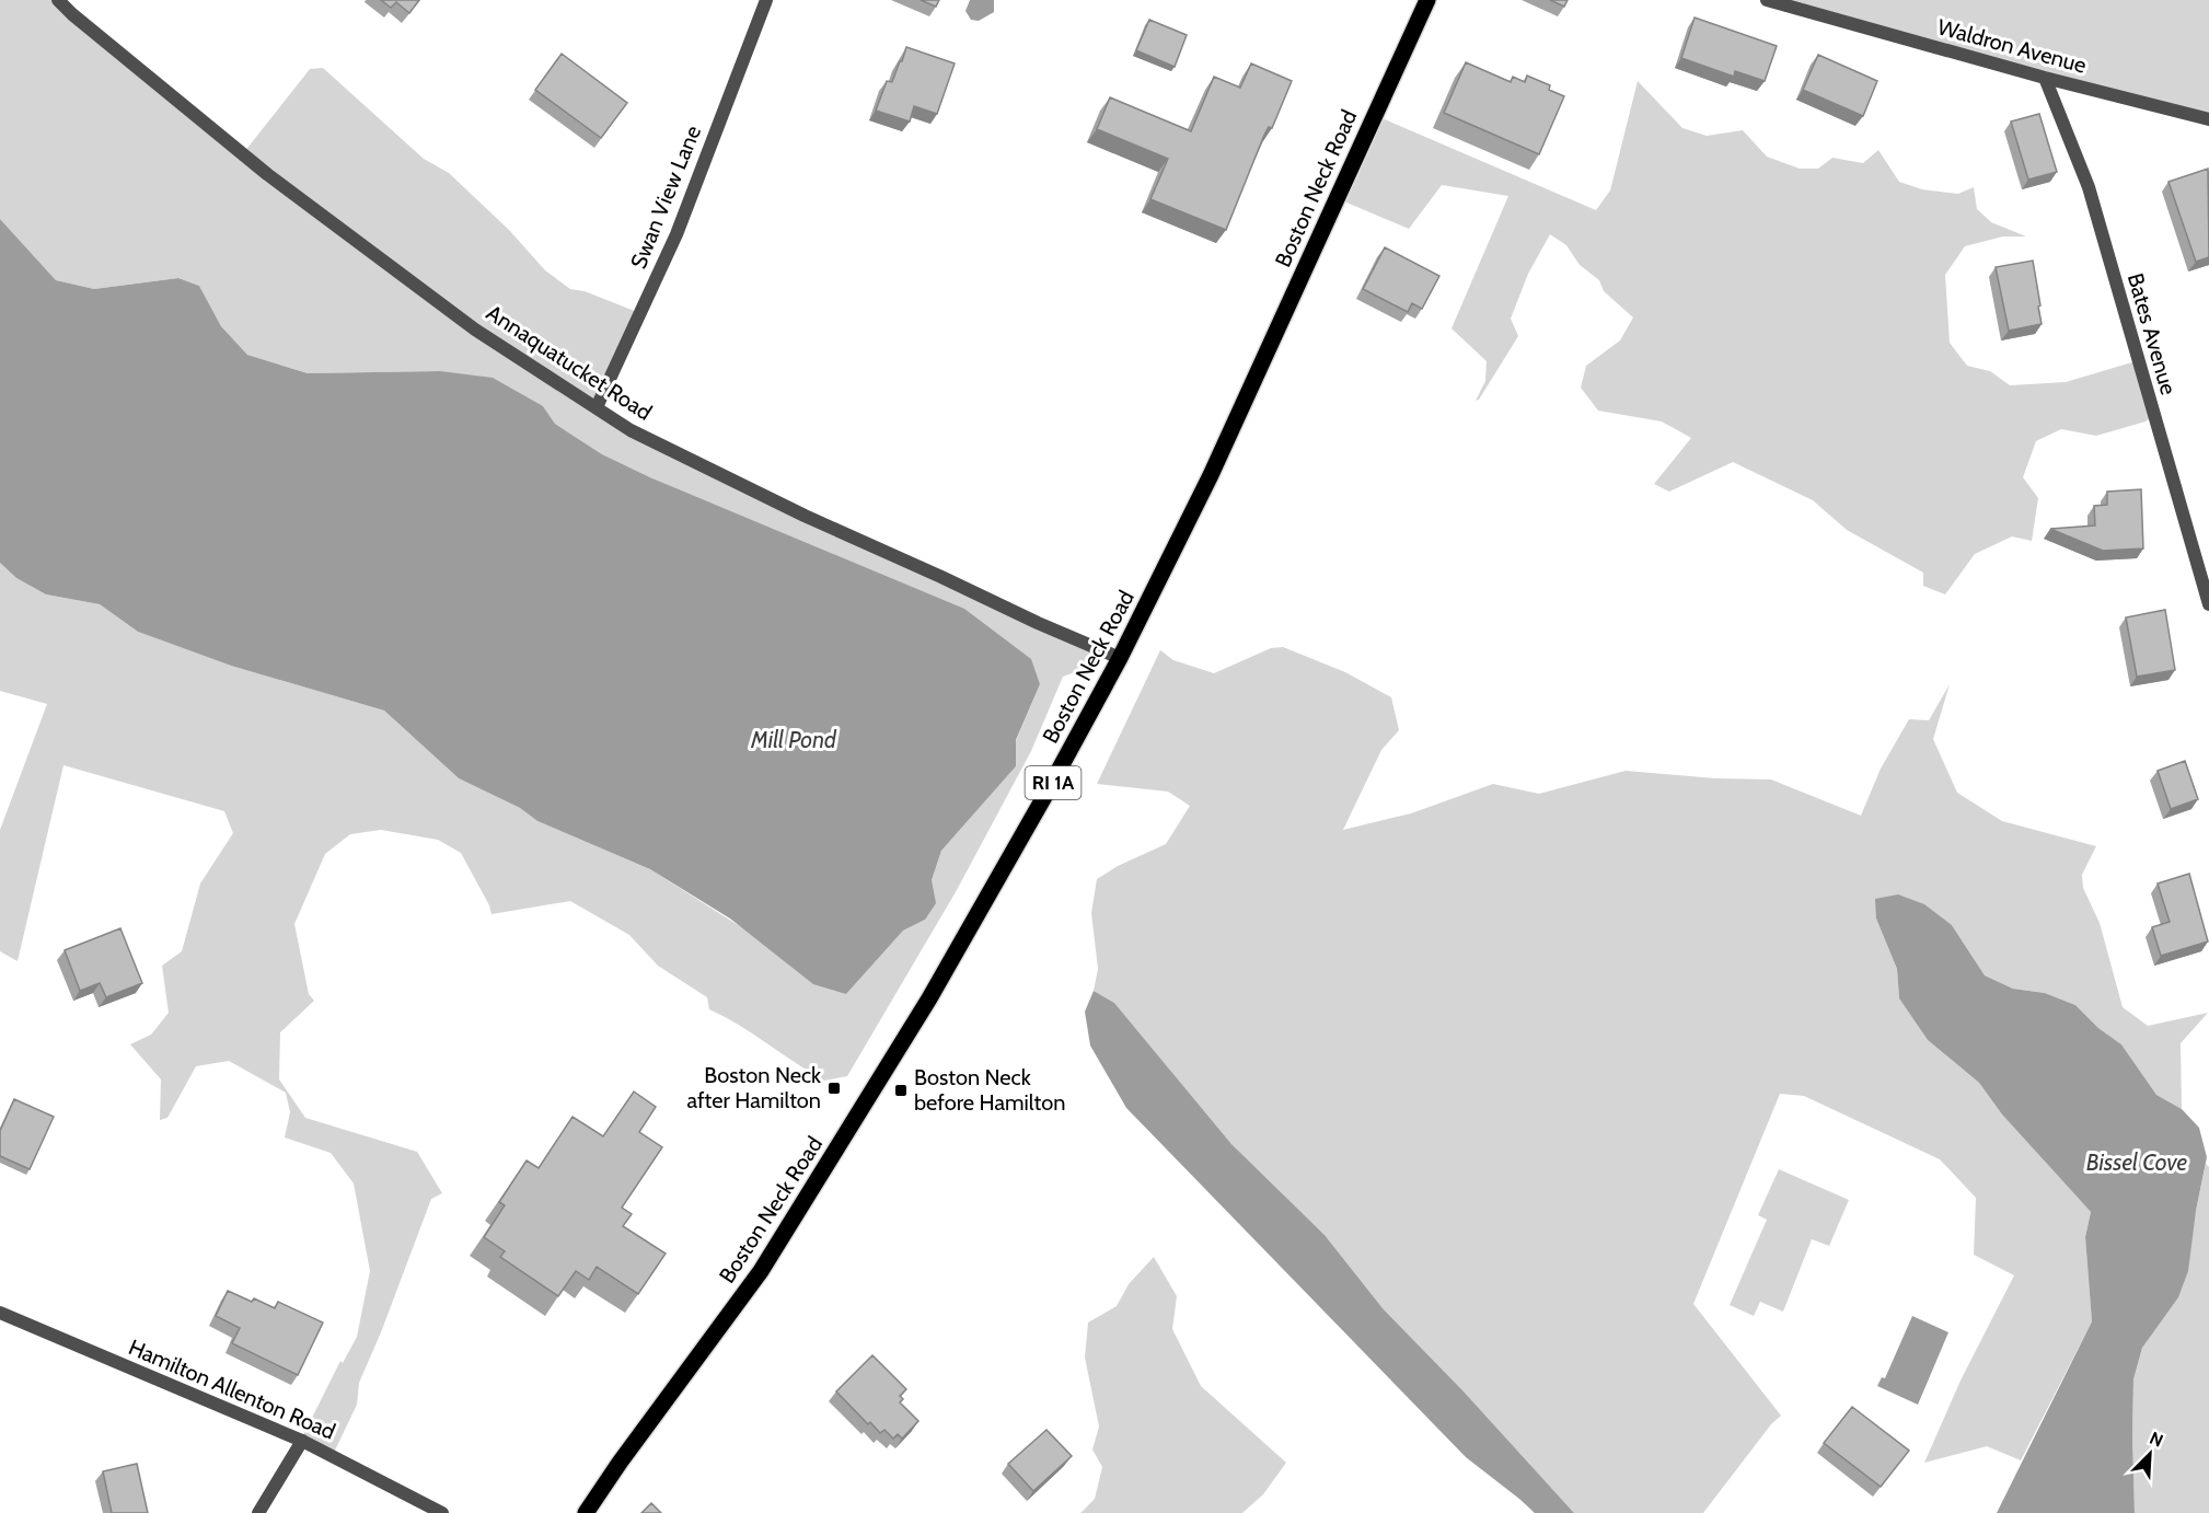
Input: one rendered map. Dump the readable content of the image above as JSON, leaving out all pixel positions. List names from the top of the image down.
{
  "streets": {
    "main road": ["Boston Neck Road", "RI 1A"],
    "street": [
      "Waldron Avenue",
      "Swan View Lane",
      "Bates Avenue",
      "Annaquatucket Road",
      "Hamilton Allenton Road"
    ]
  },
  "crossings": [
    ["Waldron Avenue", "Bates Avenue"],
    ["Boston Neck Road", "Annaquatucket Road"],
    ["Swan View Lane", "Annaquatucket Road"]
  ],
  "water": ["Mill Pond", "Bissel Cove"],
  "places": {
    "transit": ["Boston Neck after Hamilton", "Boston Neck before Hamilton"]
  },
  "north": "top right"
}
